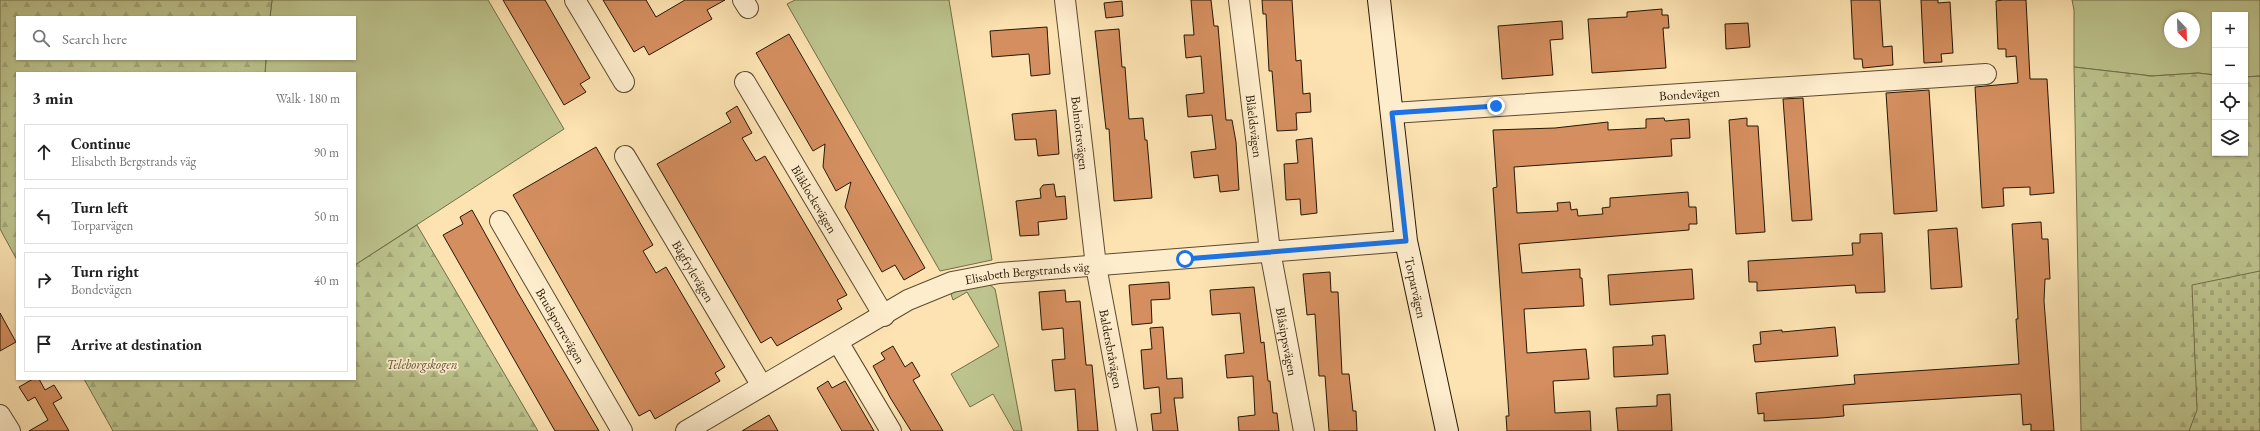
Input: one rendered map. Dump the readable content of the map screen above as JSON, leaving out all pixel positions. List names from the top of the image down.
{
  "streets": {
    "street": [
      "Bondevägen",
      "Blåeldsvägen",
      "Bolmörtsvägen",
      "Blåklockevägen",
      "Bågfrylevägen",
      "Elisabeth Bergstrands väg",
      "Torparvägen",
      "Brudsporrevägen",
      "Blåsippsvägen",
      "Baldersbråvägen"
    ]
  },
  "crossings": [
    ["Bondevägen", "Torparvägen"],
    ["Blåeldsvägen", "Elisabeth Bergstrands väg"],
    ["Blåeldsvägen", "Blåsippsvägen"],
    ["Bolmörtsvägen", "Elisabeth Bergstrands väg"],
    ["Bolmörtsvägen", "Baldersbråvägen"],
    ["Blåklockevägen", "Elisabeth Bergstrands väg"],
    ["Bågfrylevägen", "Elisabeth Bergstrands väg"],
    ["Elisabeth Bergstrands väg", "Torparvägen"],
    ["Elisabeth Bergstrands väg", "Blåsippsvägen"],
    ["Elisabeth Bergstrands väg", "Baldersbråvägen"]
  ],
  "parks": ["Teleborgskogen"],
  "north": "bottom right",
  "page": {
    "map_buttons": ["+", "−"],
    "search": "Search here",
    "heading": ["3 min", "Walk · 180 m"],
    "list": [
      ["Continue", "Elisabeth Bergstrands väg", "90 m"],
      ["Turn left", "Torparvägen", "50 m"],
      ["Turn right", "Bondevägen", "40 m"],
      "Arrive at destination"
    ]
  }
}
